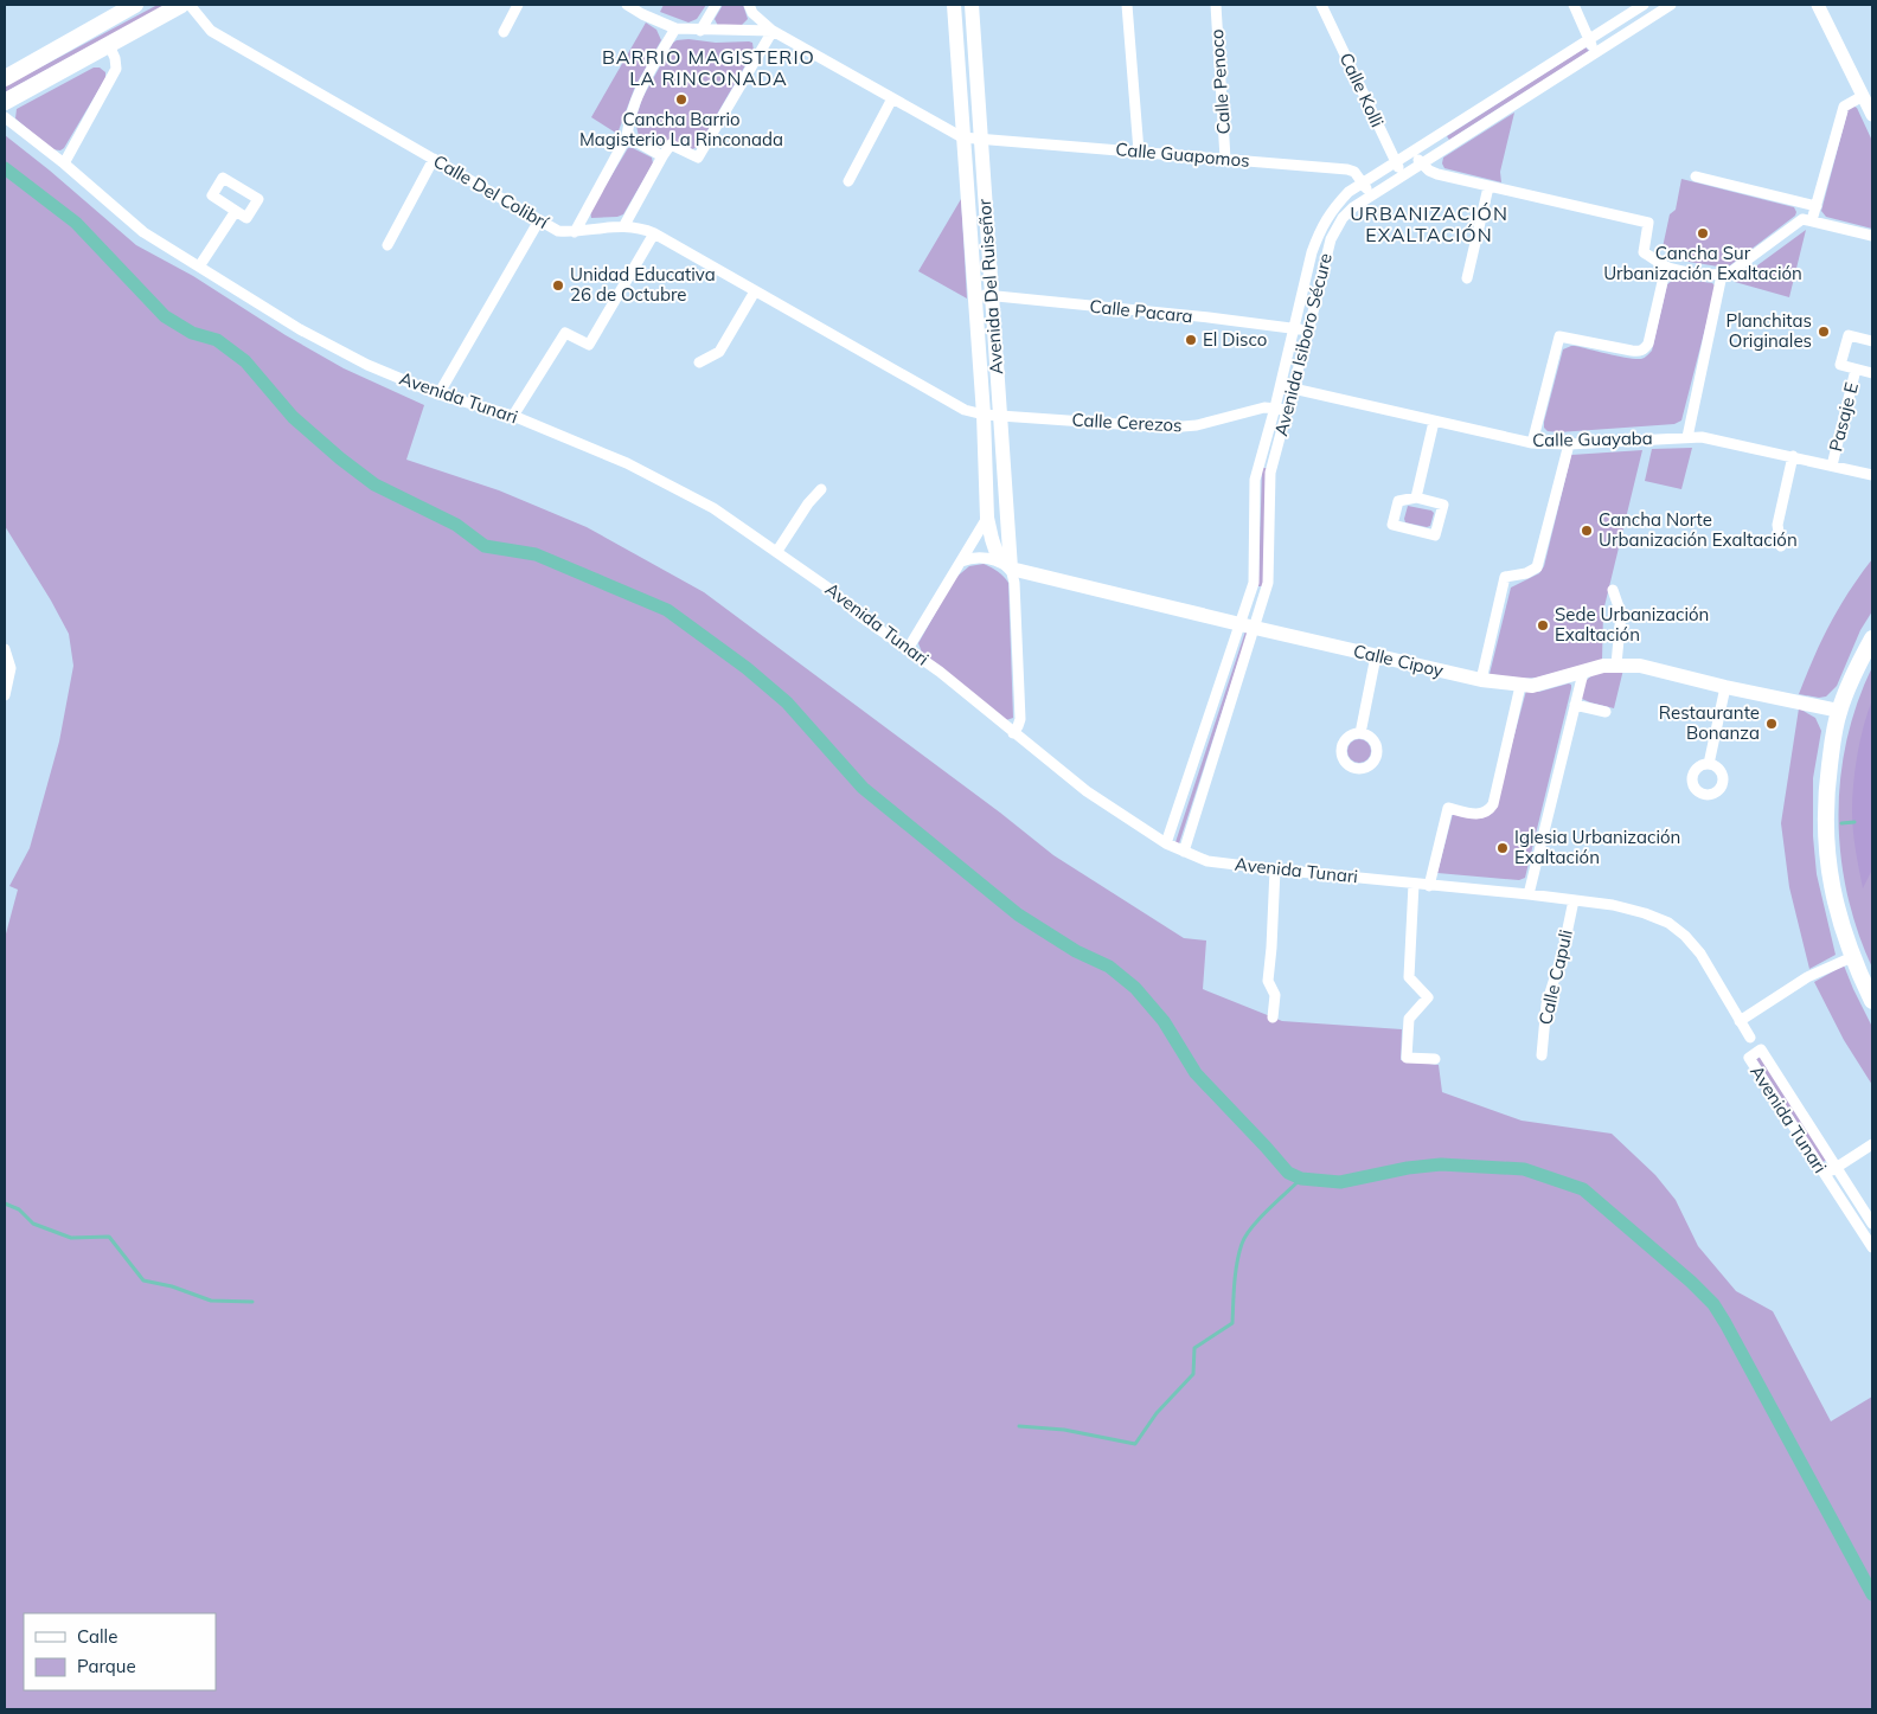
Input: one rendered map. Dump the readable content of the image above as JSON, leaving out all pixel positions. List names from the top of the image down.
{
  "streets": {
    "main road": ["Avenida Del Ruiseñor", "Calle Cipoy"],
    "street": [
      "Calle Penoco",
      "Calle Kolli",
      "Calle Guapomos",
      "Calle Del Colibrí",
      "Calle Pacara",
      "Avenida Isiboro Sécure",
      "Avenida Tunari",
      "Pasaje E",
      "Calle Cerezos",
      "Calle Guayaba",
      "Calle Capuli"
    ]
  },
  "crossings": [
    ["Calle Penoco", "Calle Guapomos"],
    ["Calle Kolli", "Avenida Isiboro Sécure"],
    ["Calle Guapomos", "Avenida Del Ruiseñor"],
    ["Calle Guapomos", "Avenida Isiboro Sécure"],
    ["Calle Del Colibrí", "Avenida Del Ruiseñor"],
    ["Calle Del Colibrí", "Calle Cerezos"],
    ["Avenida Del Ruiseñor", "Calle Pacara"],
    ["Avenida Del Ruiseñor", "Avenida Tunari"],
    ["Avenida Del Ruiseñor", "Calle Cerezos"],
    ["Avenida Del Ruiseñor", "Calle Cipoy"],
    ["Calle Pacara", "Avenida Isiboro Sécure"],
    ["Avenida Isiboro Sécure", "Avenida Tunari"],
    ["Avenida Isiboro Sécure", "Calle Cerezos"],
    ["Avenida Isiboro Sécure", "Calle Guayaba"],
    ["Avenida Isiboro Sécure", "Calle Cipoy"],
    ["Avenida Tunari", "Calle Capuli"],
    ["Pasaje E", "Calle Guayaba"]
  ],
  "districts": ["BARRIO MAGISTERIO LA RINCONADA", "URBANIZACIÓN EXALTACIÓN"],
  "places": [
    "Cancha Barrio Magisterio La Rinconada",
    "Cancha Sur Urbanización Exaltación",
    "Unidad Educativa 26 de Octubre",
    "Planchitas Originales",
    "El Disco",
    "Cancha Norte Urbanización Exaltación",
    "Sede Urbanización Exaltación",
    "Restaurante Bonanza",
    "Iglesia Urbanización Exaltación"
  ],
  "legend": ["Calle", "Parque"]
}
